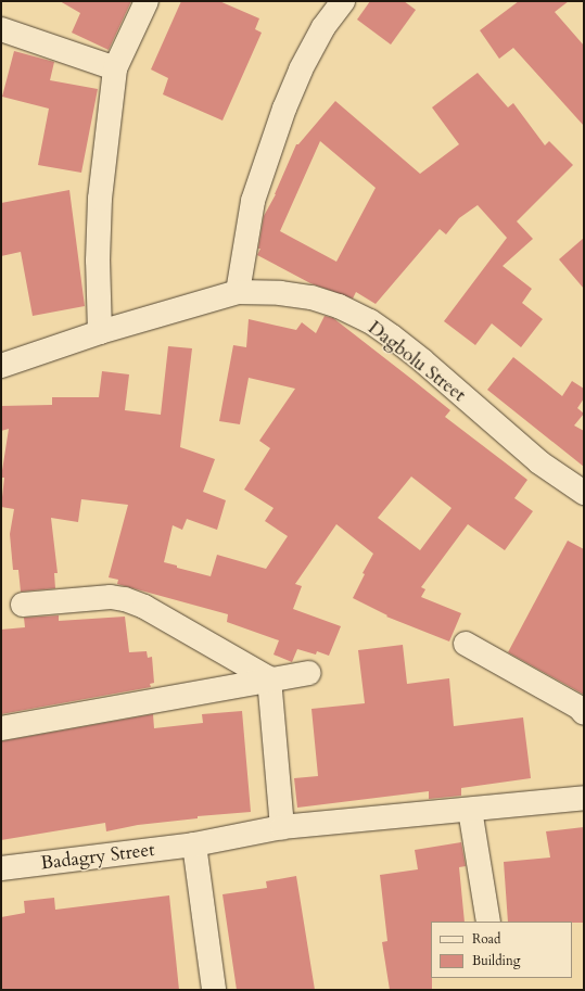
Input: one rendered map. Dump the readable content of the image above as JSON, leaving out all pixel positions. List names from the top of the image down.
{
  "streets": {
    "street": ["Dagbolu Street", "Badagry Street"]
  },
  "legend": ["Road", "Building"]
}
